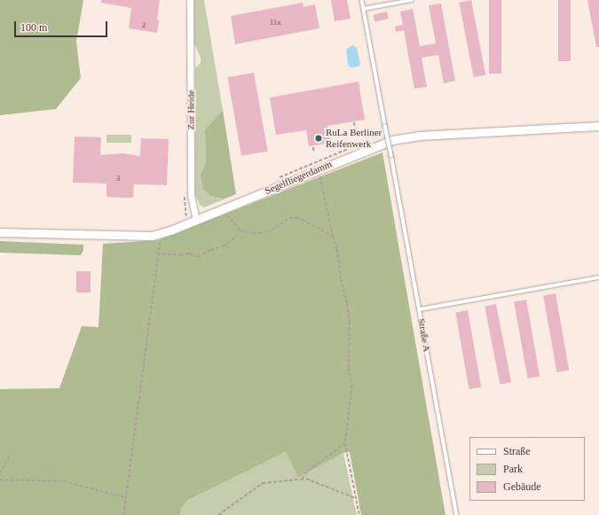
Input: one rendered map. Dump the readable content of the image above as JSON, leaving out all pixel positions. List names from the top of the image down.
{
  "streets": {
    "street": ["Zur Heide", "Segelfliegerdamm"],
    "lane": ["Straße A"]
  },
  "crossings": [
    ["Zur Heide", "Segelfliegerdamm"]
  ],
  "places": ["RuLa Berliner Reifenwerk"],
  "house_numbers": ["11a", "2", "3"],
  "legend": ["Straße", "Park", "Gebäude"],
  "scale_bar": "100 m"
}
